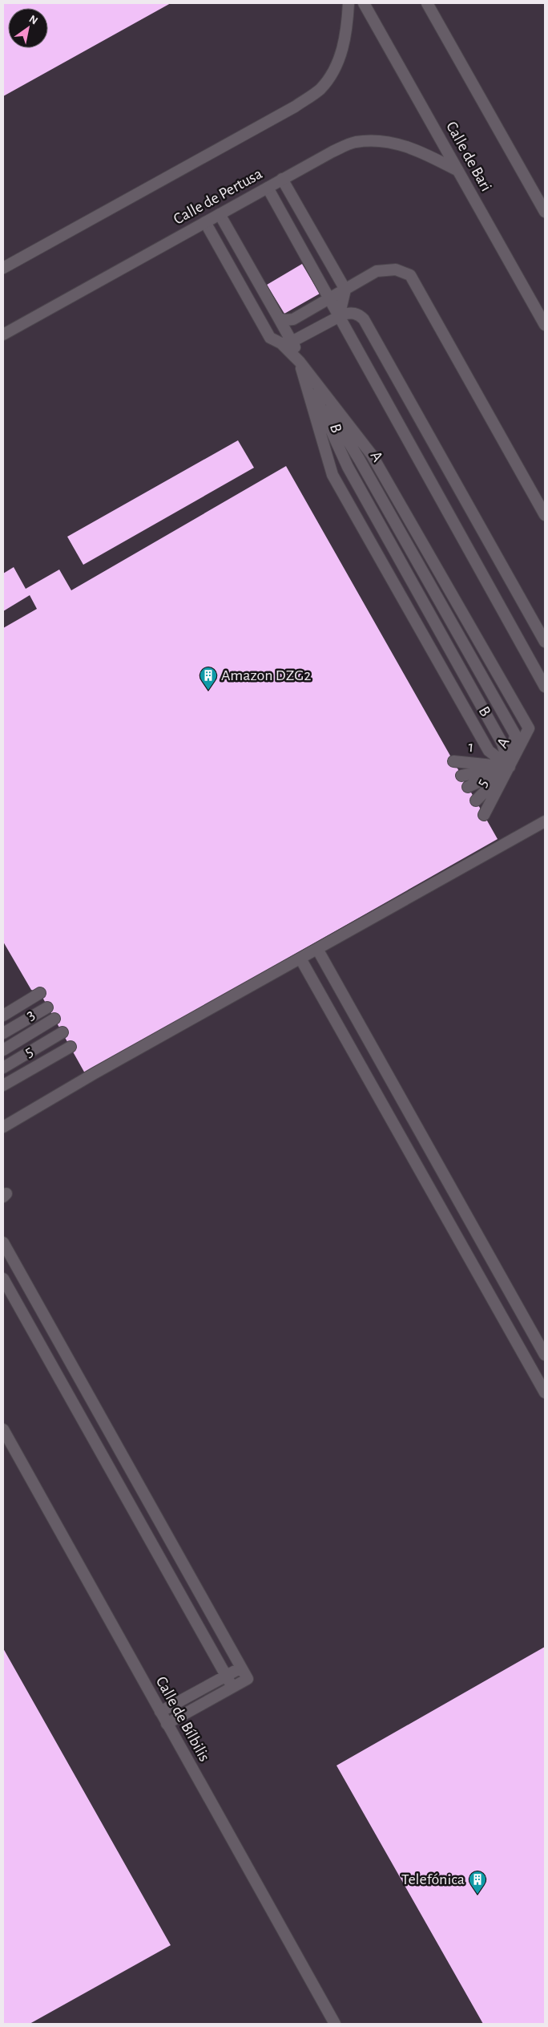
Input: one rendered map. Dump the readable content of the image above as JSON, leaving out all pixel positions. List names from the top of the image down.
{
  "streets": {
    "street": [
      "Calle de Bari",
      "Calle de Pertusa",
      "B",
      "A",
      "1",
      "5",
      "3",
      "Calle de Bílbilis"
    ]
  },
  "crossings": [
    ["Calle de Bari", "Calle de Pertusa"],
    ["B", "A"],
    ["B", "1"],
    ["B", "5"],
    ["A", "1"],
    ["A", "5"],
    ["1", "5"]
  ],
  "places": {
    "building": ["Amazon DZG2", "Telefónica"]
  },
  "north": "top right"
}
